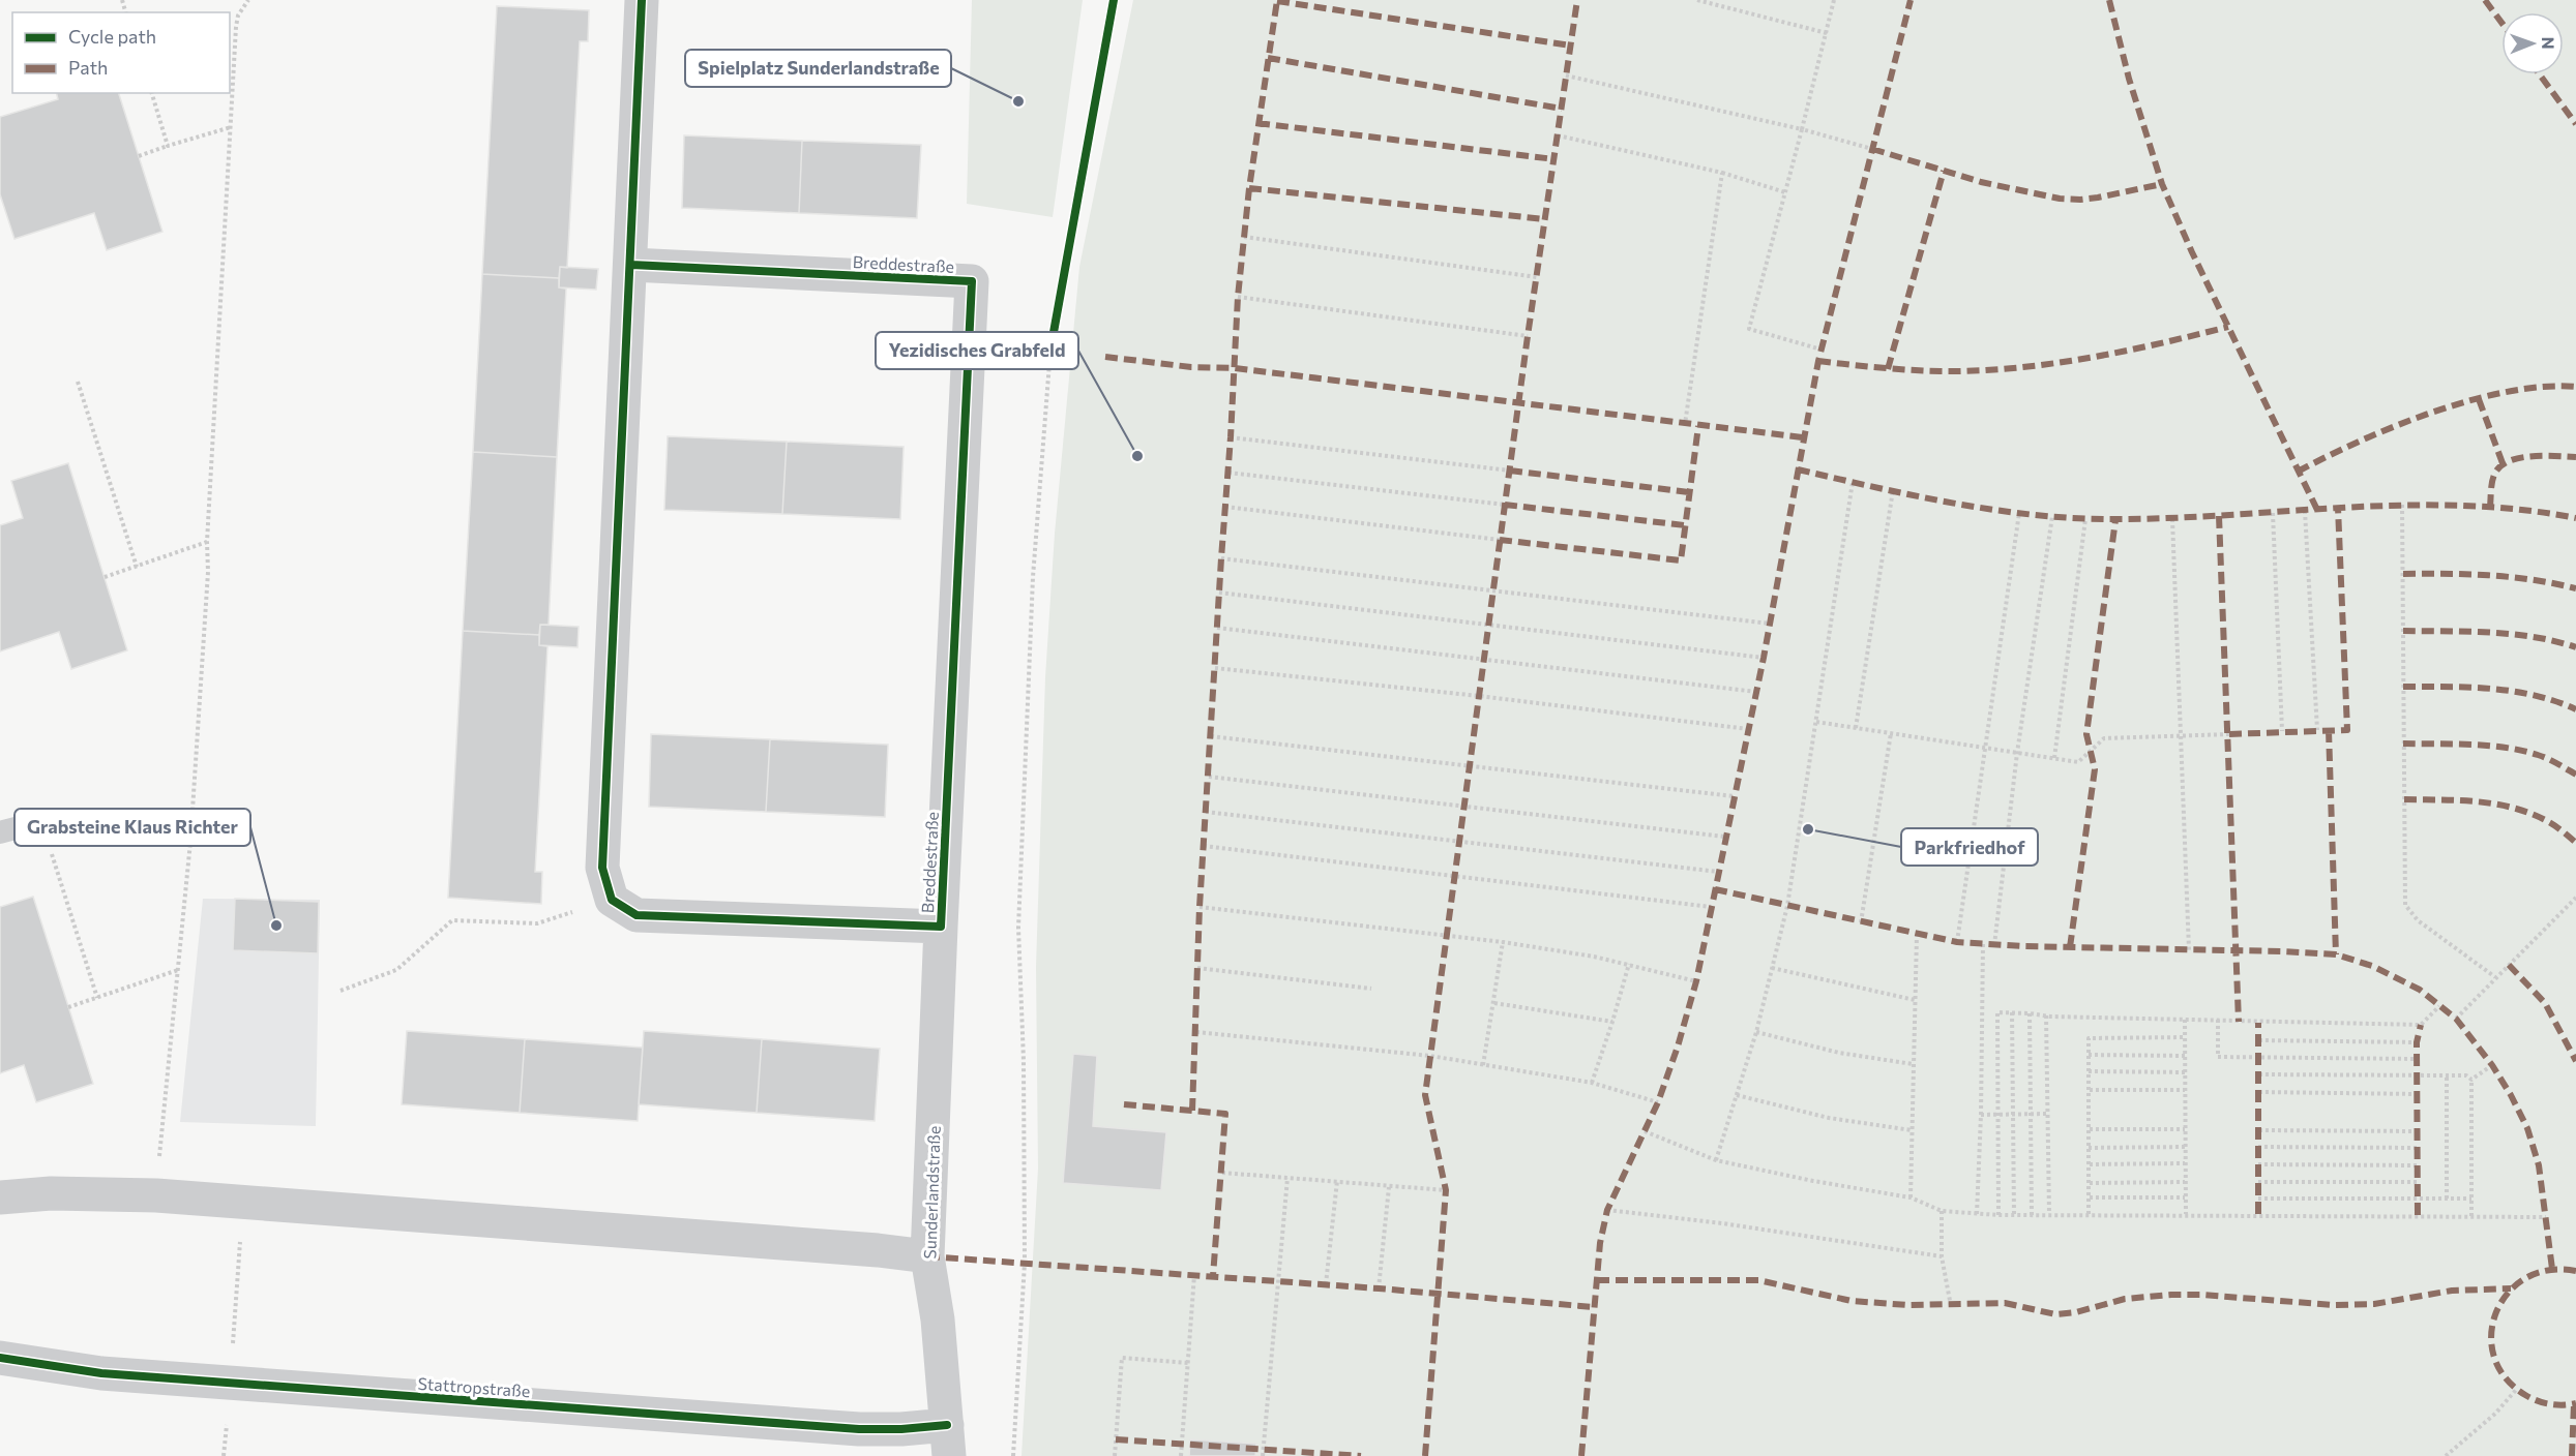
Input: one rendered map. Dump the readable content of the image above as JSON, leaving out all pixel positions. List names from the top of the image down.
{
  "streets": {
    "street": ["Breddestraße", "Sunderlandstraße", "Stattropstraße"]
  },
  "crossings": [
    ["Breddestraße", "Sunderlandstraße"],
    ["Sunderlandstraße", "Stattropstraße"]
  ],
  "places": [
    "Spielplatz Sunderlandstraße",
    "Yezidisches Grabfeld",
    "Parkfriedhof",
    "Grabsteine Klaus Richter"
  ],
  "legend": ["Cycle path", "Path"],
  "north": "right"
}
